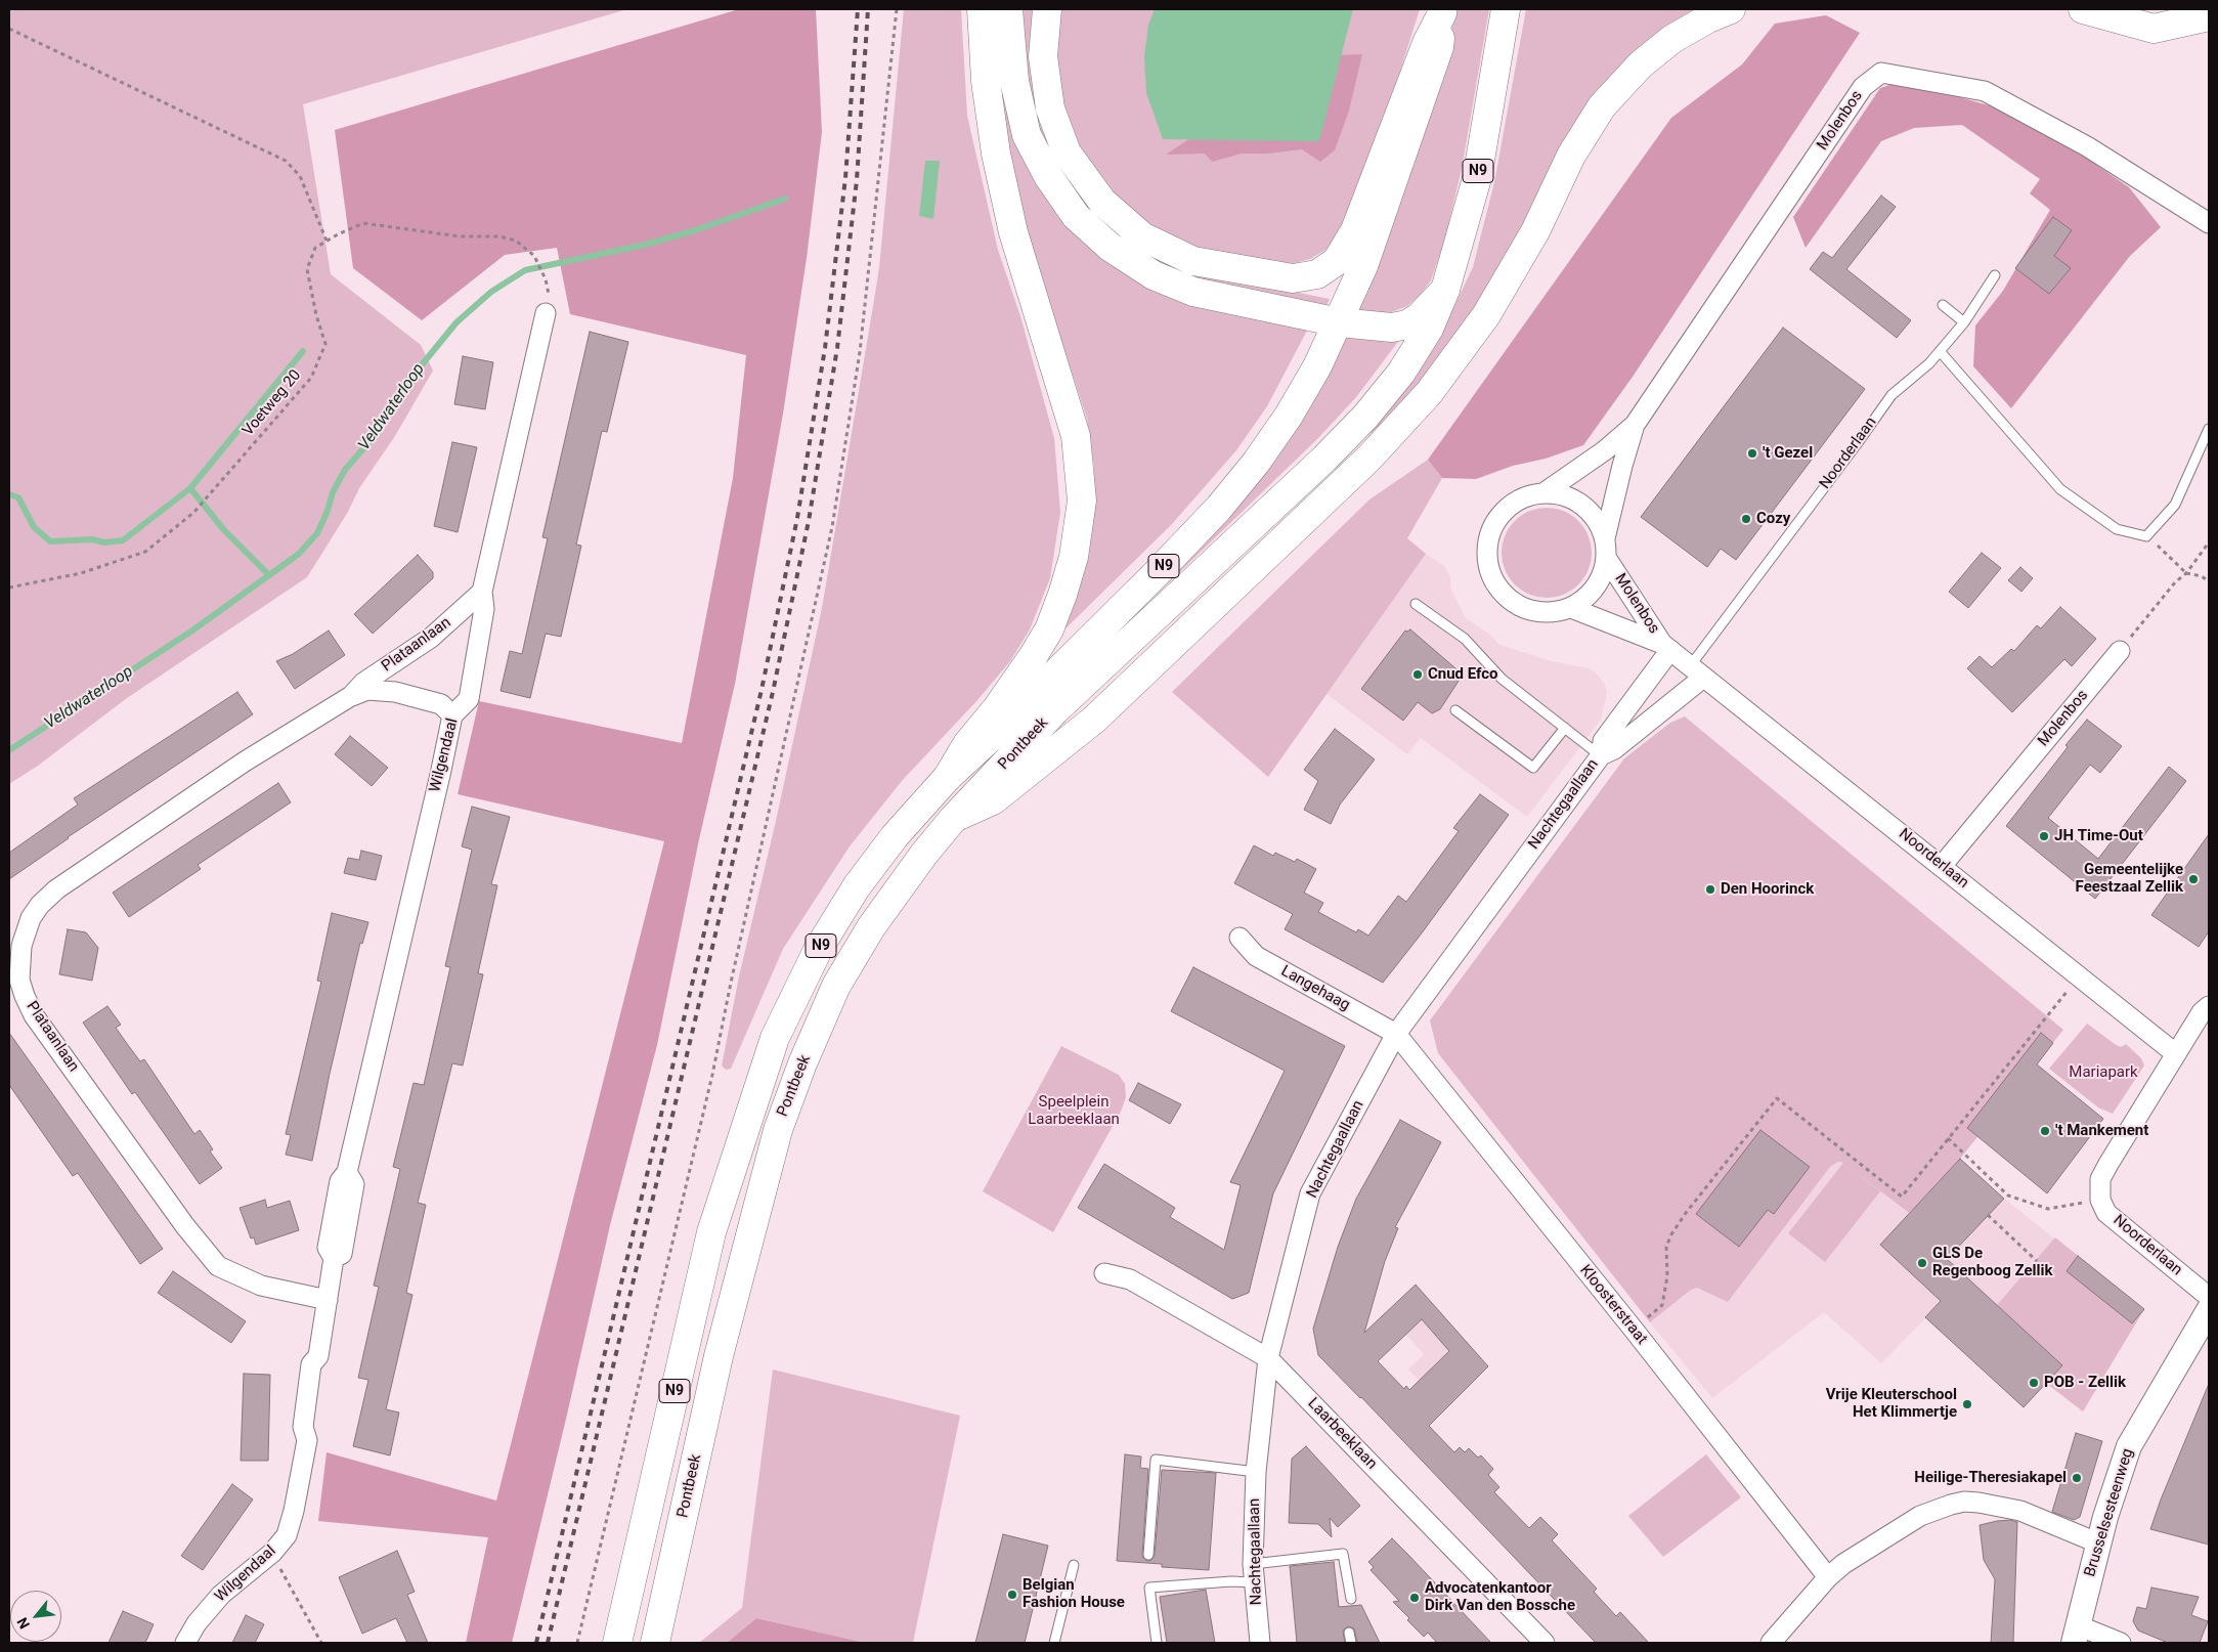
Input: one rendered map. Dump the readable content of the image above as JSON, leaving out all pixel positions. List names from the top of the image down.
{
  "streets": {
    "highway": ["N9", "Pontbeek"],
    "street": [
      "Molenbos",
      "Noorderlaan",
      "Plataanlaan",
      "Wilgendaal",
      "Nachtegaallaan",
      "Langehaag",
      "Kloosterstraat",
      "Laarbeeklaan",
      "Brusselsesteenweg"
    ],
    "path": ["Voetweg 20"]
  },
  "crossings": [
    ["Molenbos", "Noorderlaan"],
    ["Molenbos", "Nachtegaallaan"],
    ["N9", "Pontbeek"],
    ["Noorderlaan", "Nachtegaallaan"],
    ["Plataanlaan", "Wilgendaal"],
    ["Nachtegaallaan", "Langehaag"],
    ["Nachtegaallaan", "Kloosterstraat"],
    ["Nachtegaallaan", "Laarbeeklaan"],
    ["Langehaag", "Kloosterstraat"]
  ],
  "water": ["Veldwaterloop"],
  "parks": ["Mariapark", "Speelplein Laarbeeklaan"],
  "places": [
    "'t Gezel",
    "Cozy",
    "Cnud Efco",
    "JH Time-Out",
    "Gemeentelijke Feestzaal Zellik",
    "Den Hoorinck",
    "'t Mankement",
    "GLS De Regenboog Zellik",
    "POB - Zellik",
    "Vrije Kleuterschool Het Klimmertje",
    "Heilige-Theresiakapel",
    "Belgian Fashion House",
    "Advocatenkantoor Dirk Van den Bossche"
  ],
  "north": "bottom left"
}
